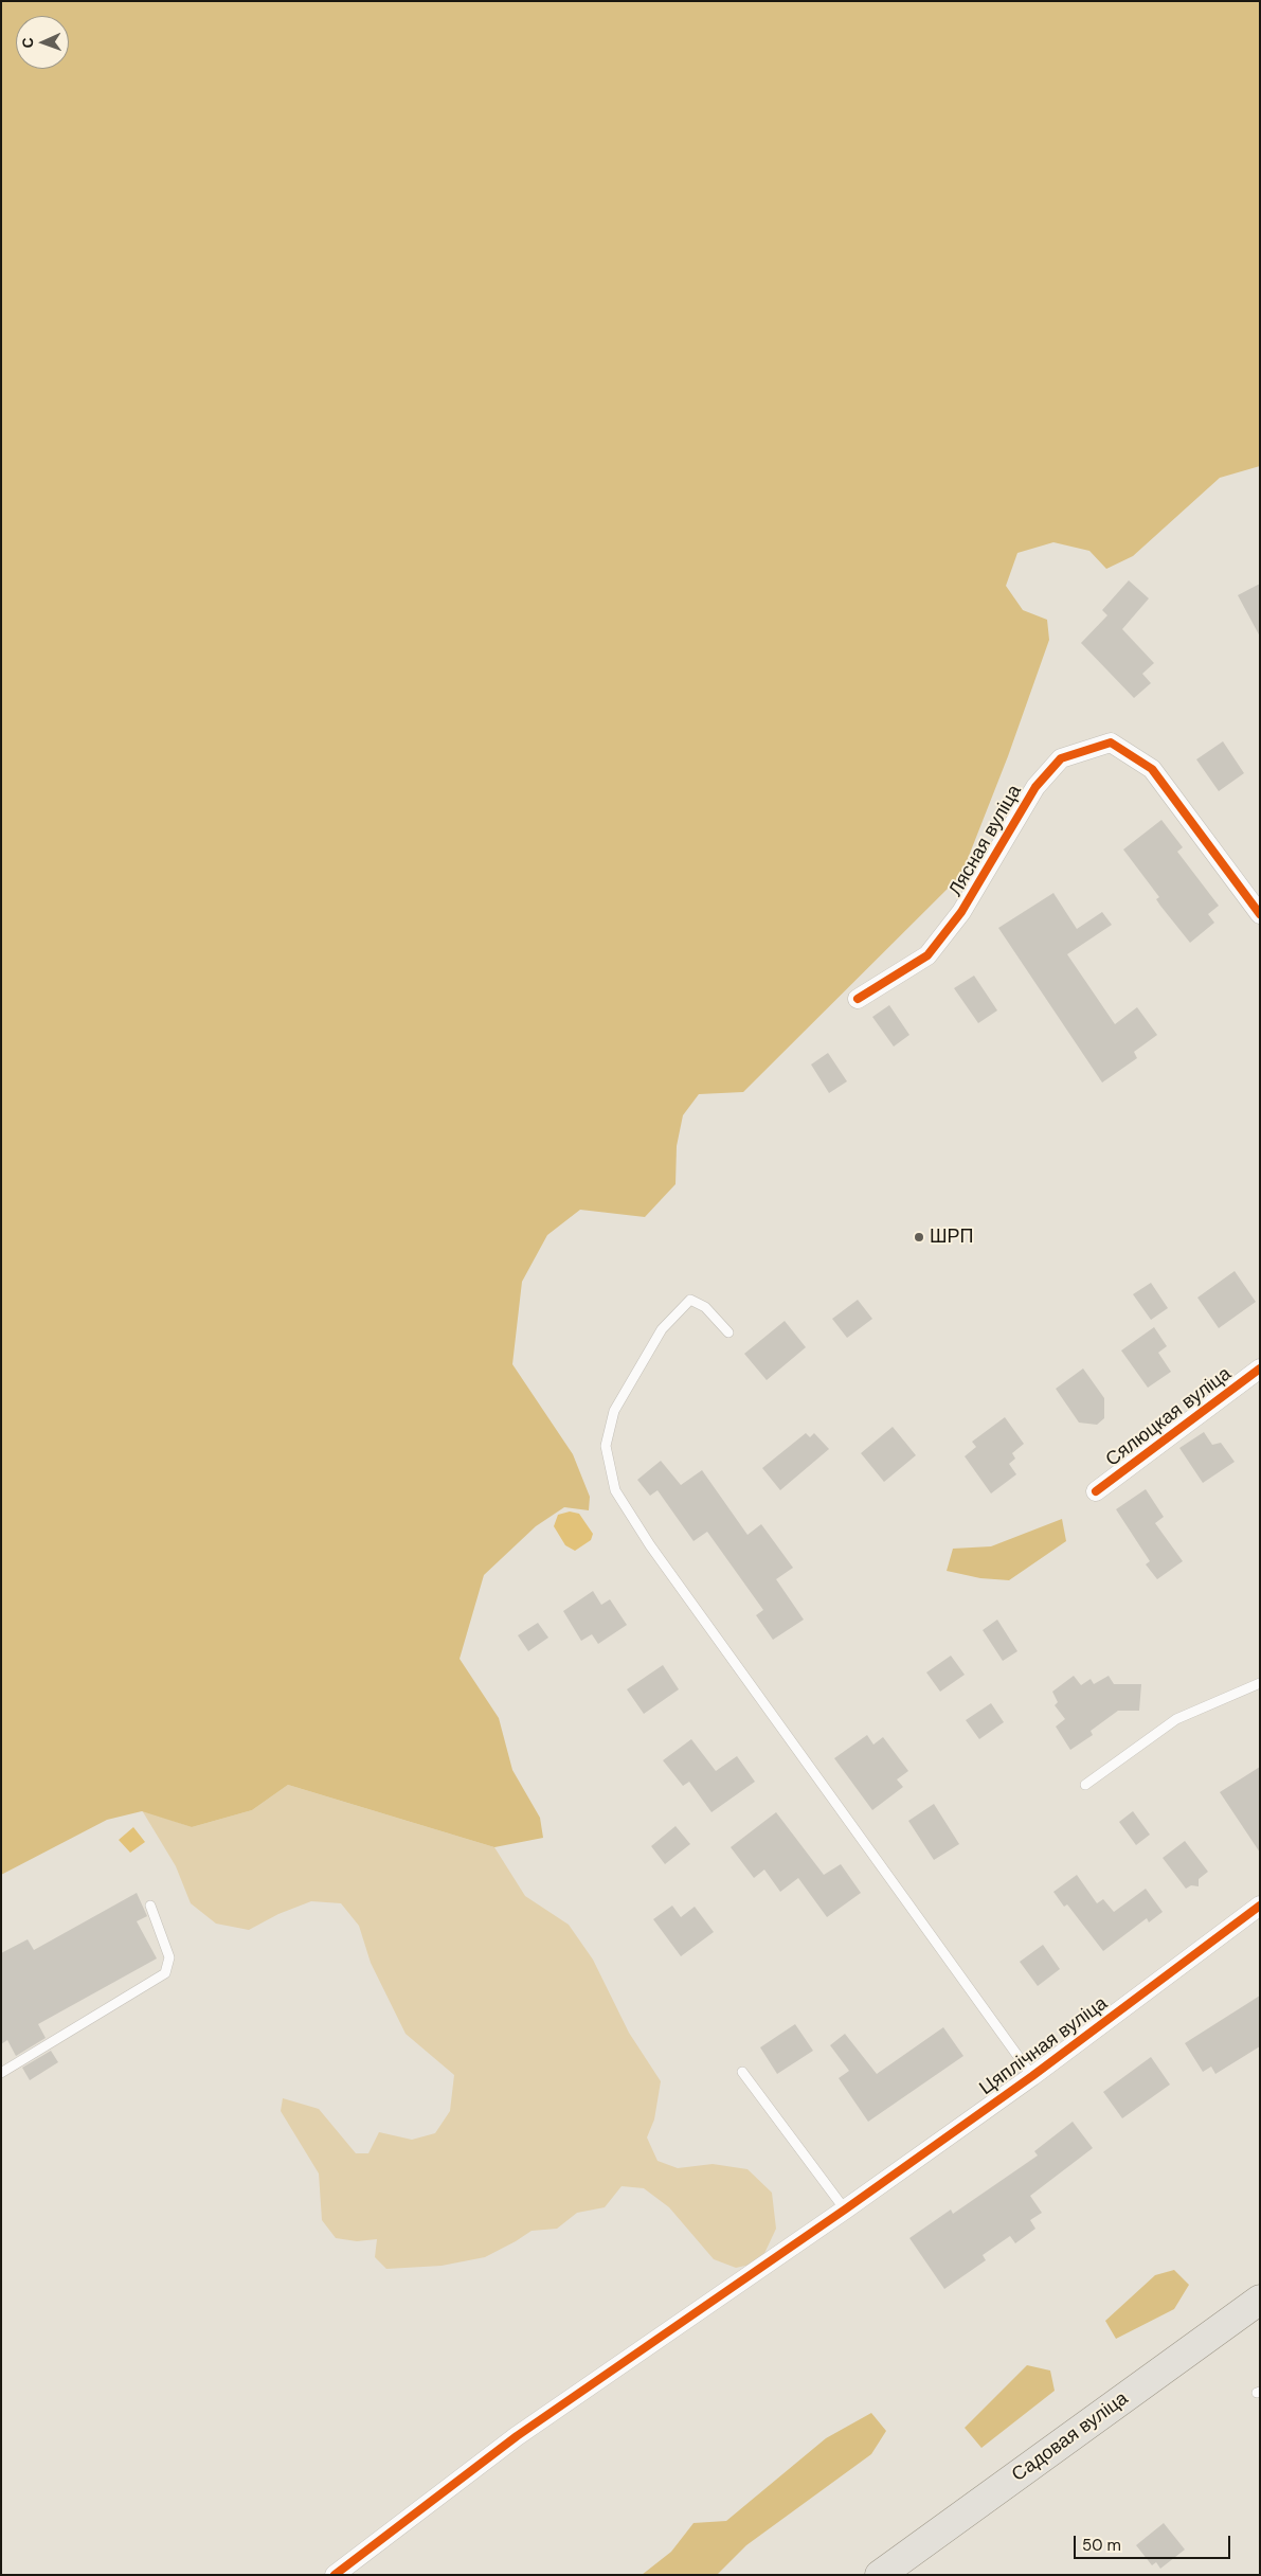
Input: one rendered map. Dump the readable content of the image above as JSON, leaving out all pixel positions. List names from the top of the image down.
{
  "streets": {
    "main road": ["Садовая вуліца"],
    "street": ["Лясная вуліца", "Сялюцкая вуліца", "Цяплічная вуліца"]
  },
  "places": ["ШРП"],
  "scale_bar": "50 m",
  "north": "left"
}
